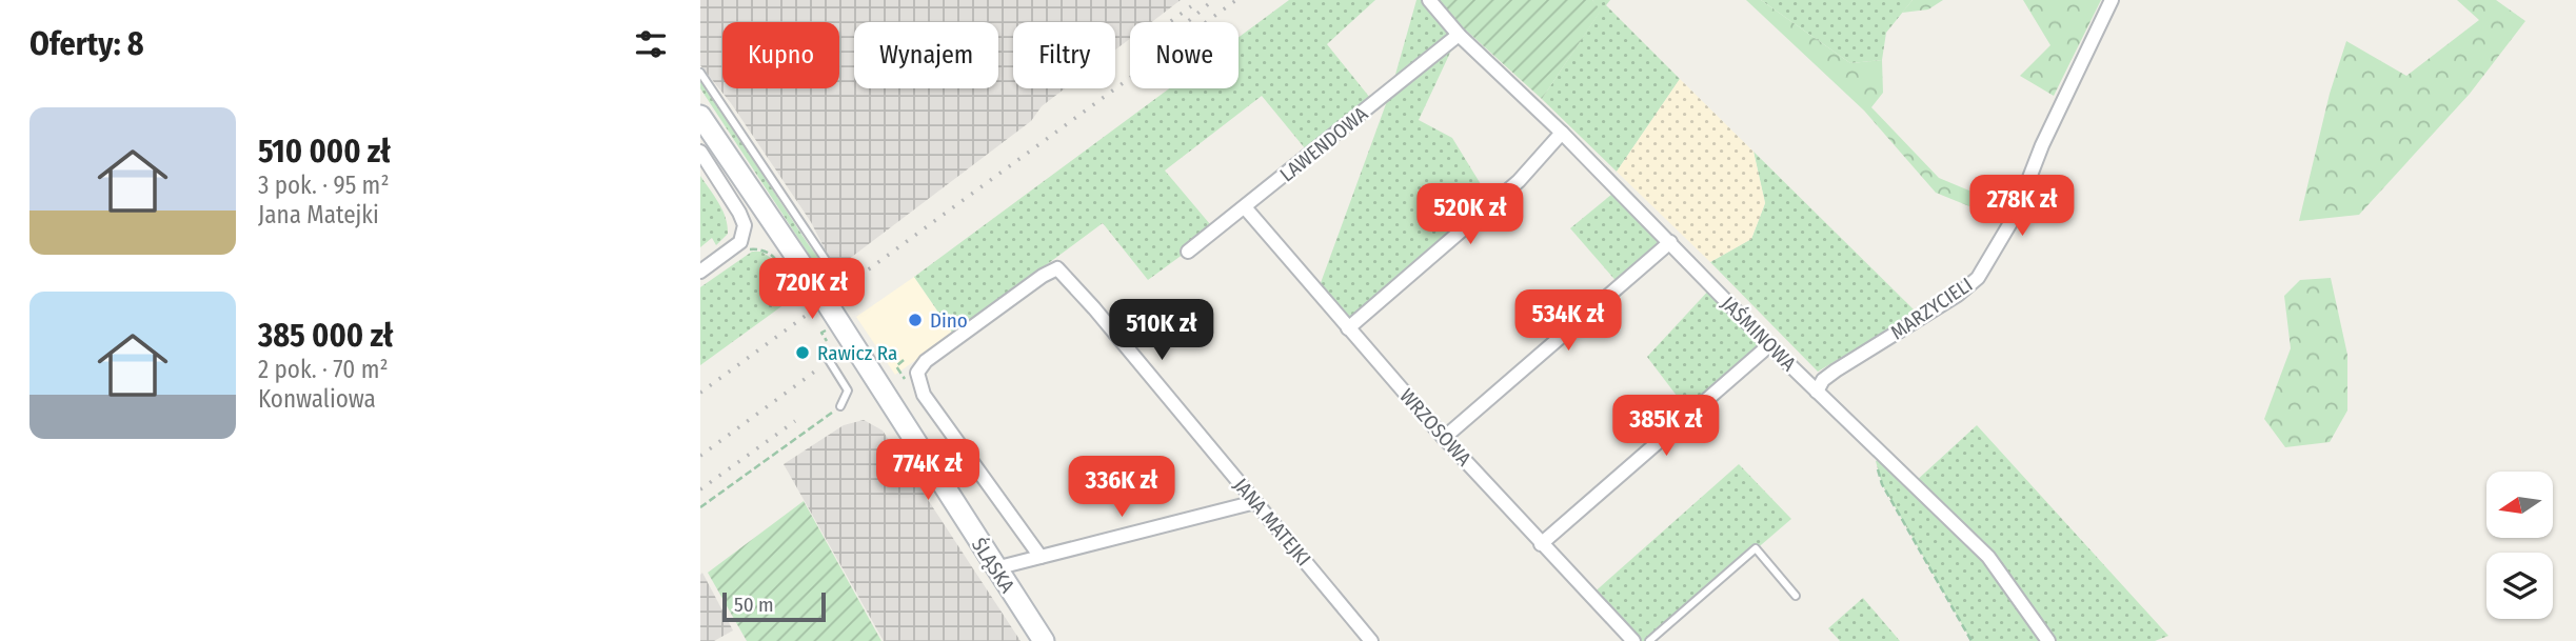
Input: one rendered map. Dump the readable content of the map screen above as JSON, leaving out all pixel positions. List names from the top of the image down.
{
  "streets": {
    "street": [
      "LAWENDOWA",
      "MARZYCIELI",
      "JAŚMINOWA",
      "WRZOSOWA",
      "JANA MATEJKI",
      "ŚLĄSKA"
    ]
  },
  "crossings": [
    ["LAWENDOWA", "JAŚMINOWA"],
    ["LAWENDOWA", "WRZOSOWA"],
    ["MARZYCIELI", "JAŚMINOWA"],
    ["JANA MATEJKI", "ŚLĄSKA"]
  ],
  "places": ["Dino", "Rawicz Ra"],
  "scale_bar": "50 m",
  "north": "left",
  "page": {
    "heading": "Oferty: 8",
    "chip": [
      "Kupno",
      "Wynajem",
      "Filtry",
      "Nowe"
    ],
    "list": [
      {
        "name": "510 000 zł",
        "note": "3 pok. · 95 m² · Jana Matejki"
      },
      {
        "name": "385 000 zł",
        "note": "2 pok. · 70 m² · Konwaliowa"
      }
    ],
    "price": [
      "278K zł",
      "520K zł",
      "720K zł",
      "534K zł",
      "510K zł",
      "385K zł",
      "774K zł",
      "336K zł"
    ],
    "scale": "50 m"
  }
}
